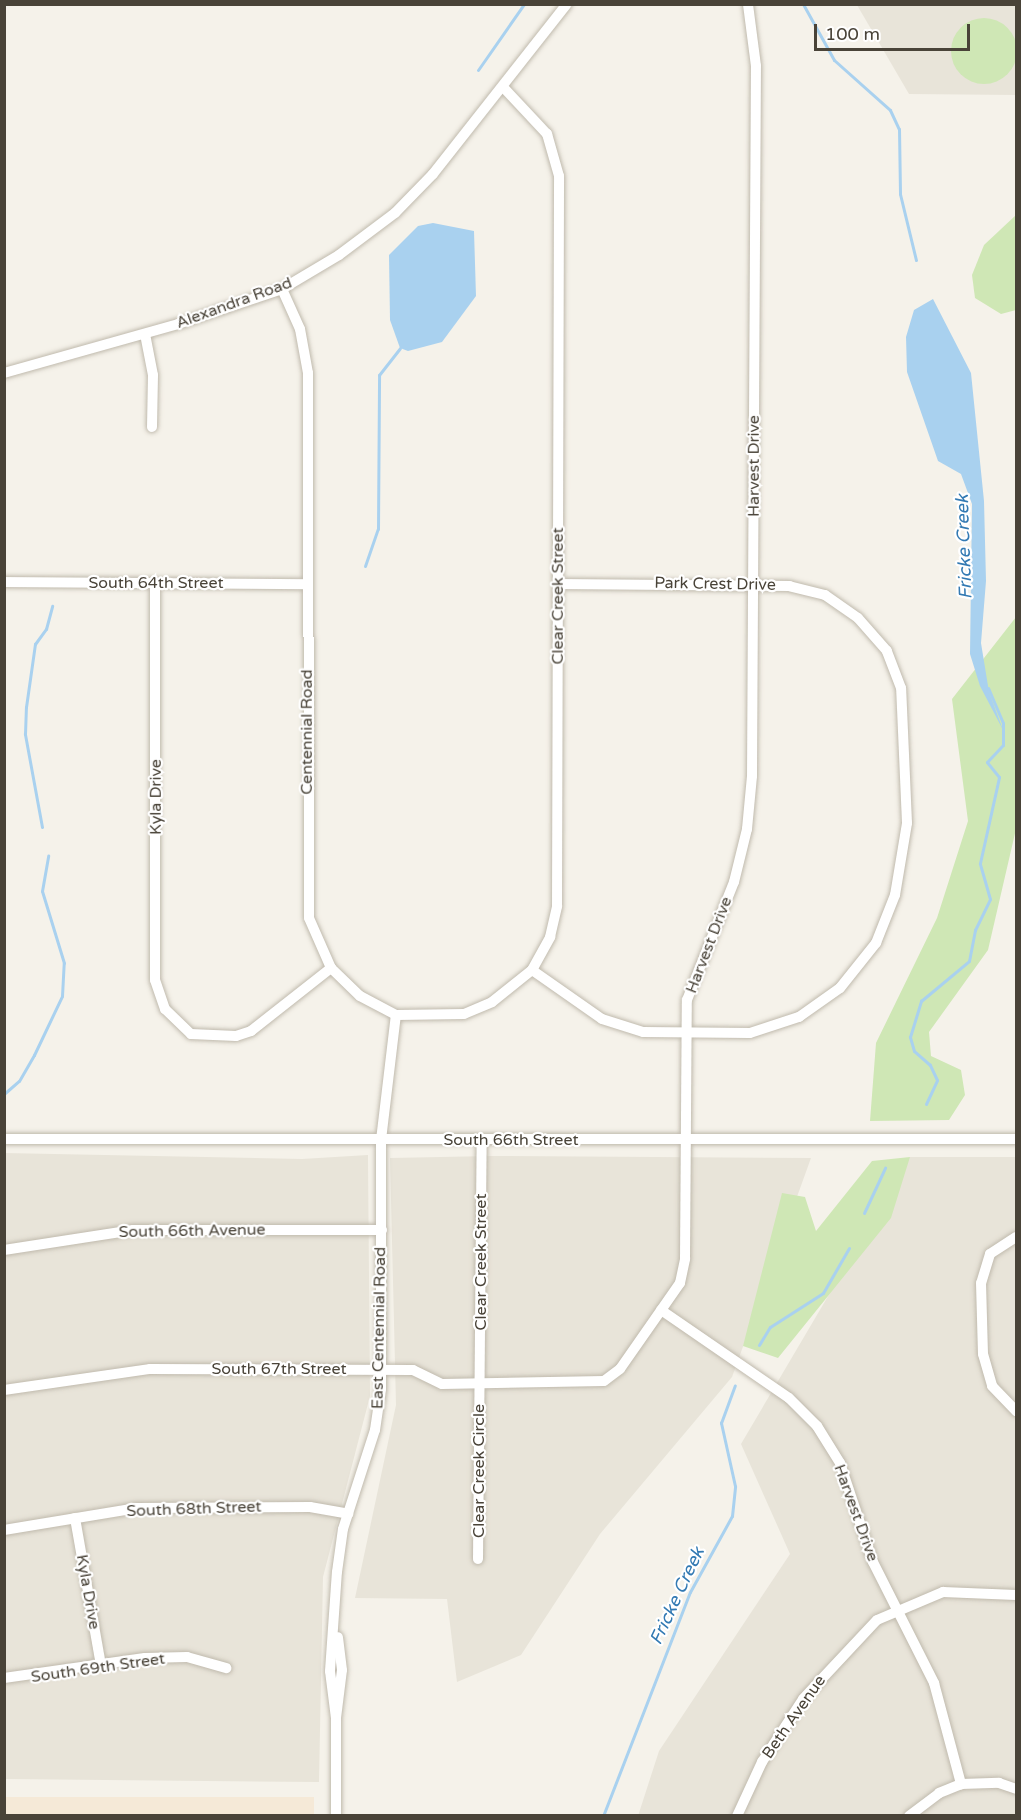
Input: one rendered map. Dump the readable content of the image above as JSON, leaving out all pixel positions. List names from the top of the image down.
{
  "streets": {
    "street": [
      "Alexandra Road",
      "Harvest Drive",
      "South 64th Street",
      "Park Crest Drive",
      "Clear Creek Street",
      "Centennial Road",
      "Kyla Drive",
      "South 66th Street",
      "South 66th Avenue",
      "East Centennial Road",
      "South 67th Street",
      "Clear Creek Circle",
      "South 68th Street",
      "South 69th Street",
      "Beth Avenue"
    ]
  },
  "crossings": [
    ["Alexandra Road", "Clear Creek Street"],
    ["Alexandra Road", "Centennial Road"],
    ["Harvest Drive", "Park Crest Drive"],
    ["Harvest Drive", "South 66th Street"],
    ["Harvest Drive", "South 67th Street"],
    ["Harvest Drive", "Beth Avenue"],
    ["South 64th Street", "Centennial Road"],
    ["South 64th Street", "Kyla Drive"],
    ["Park Crest Drive", "Clear Creek Street"],
    ["Clear Creek Street", "Centennial Road"],
    ["Clear Creek Street", "South 66th Street"],
    ["Clear Creek Street", "South 67th Street"],
    ["Clear Creek Street", "Clear Creek Circle"],
    ["Centennial Road", "Kyla Drive"],
    ["Kyla Drive", "South 68th Street"],
    ["Kyla Drive", "South 69th Street"],
    ["South 66th Street", "East Centennial Road"],
    ["South 66th Avenue", "East Centennial Road"],
    ["East Centennial Road", "South 67th Street"],
    ["East Centennial Road", "South 68th Street"],
    ["South 67th Street", "Clear Creek Circle"]
  ],
  "water": ["Fricke Creek"],
  "scale_bar": "100 m"
}
